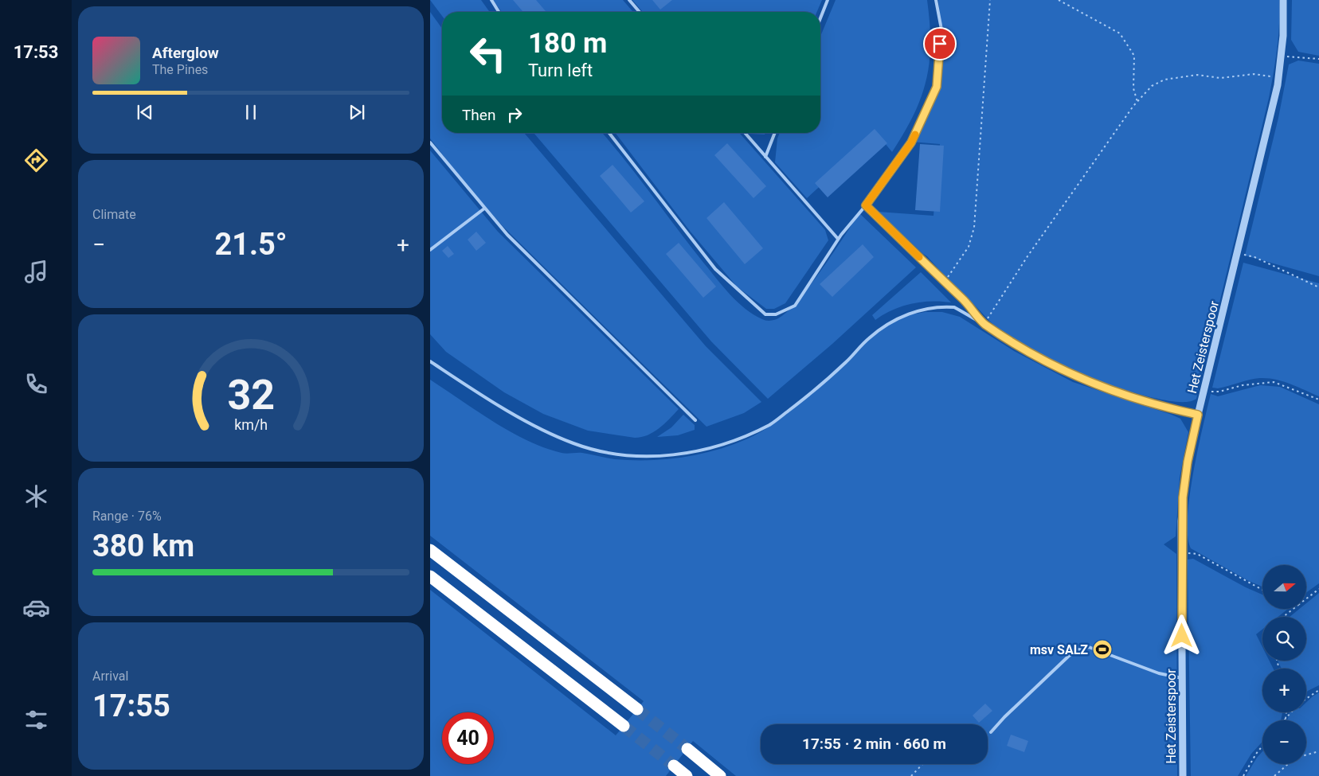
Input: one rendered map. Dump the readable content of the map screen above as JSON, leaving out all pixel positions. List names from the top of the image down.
{
  "streets": {
    "street": ["Het Zeisterspoor"]
  },
  "places": {
    "sports": ["msv SALZ"]
  },
  "north": "right",
  "page": {
    "tabs": "17:53",
    "turn": ["180 m", "Turn left"],
    "song": ["Afterglow", "The Pines"],
    "then": "Then",
    "tile": [
      "Climate",
      ["Range · 76%", "380 km"],
      ["Arrival", "17:55"]
    ],
    "heat": ["−", "21.5°", "+"],
    "map_buttons": ["+", "−"],
    "limit": "40",
    "trip": "17:55 · 2 min · 660 m",
    "gauge": ["32", "km/h"]
  }
}
